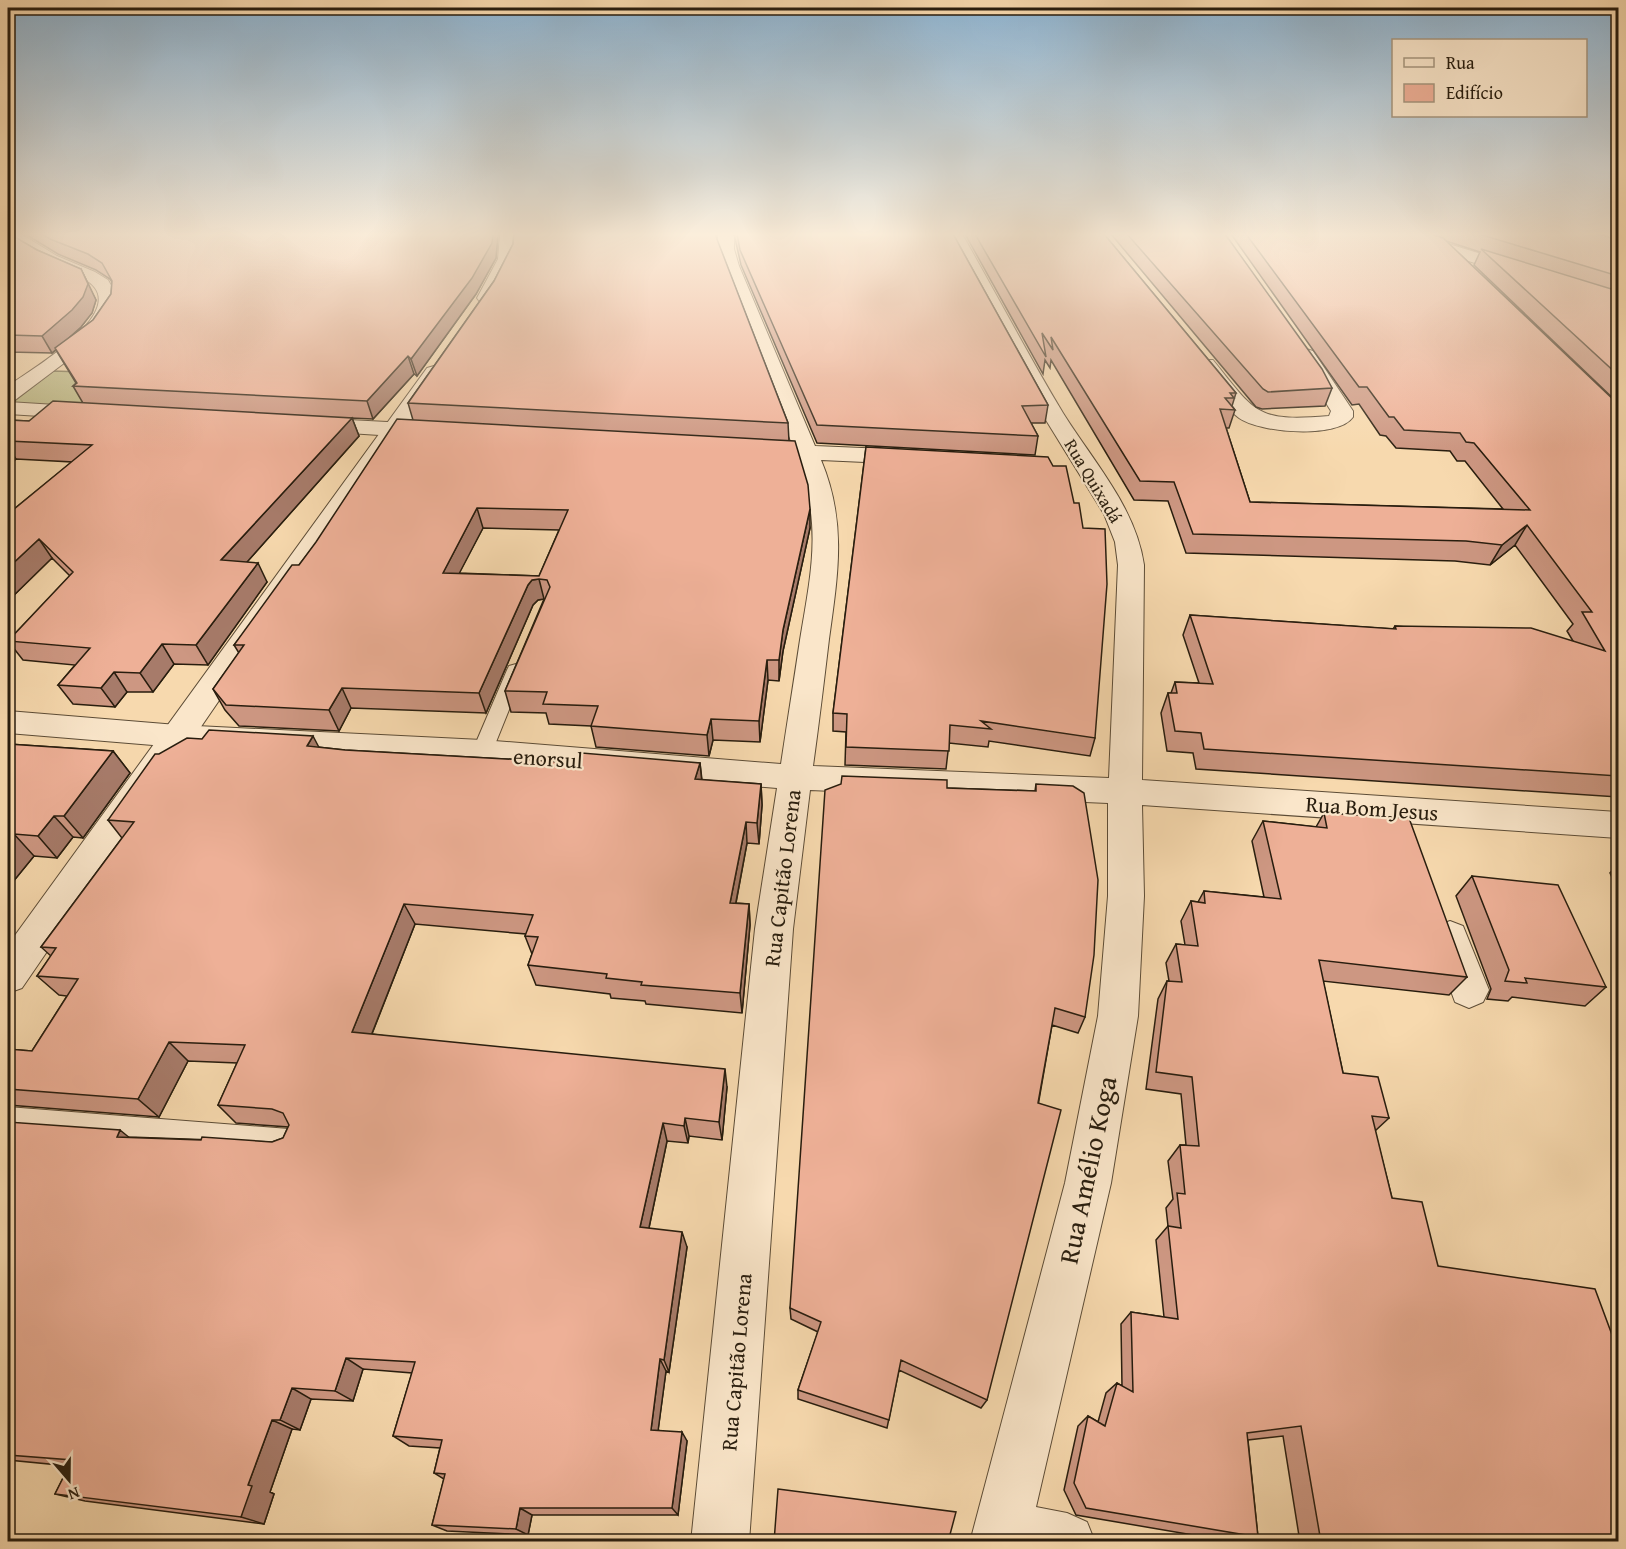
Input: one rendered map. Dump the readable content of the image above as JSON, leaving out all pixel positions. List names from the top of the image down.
{
  "streets": {
    "street": [
      "Rua Quixadá",
      "enorsul",
      "Rua Bom Jesus",
      "Rua Capitão Lorena",
      "Rua Amélio Koga"
    ]
  },
  "crossings": [
    ["Rua Quixadá", "enorsul"],
    ["Rua Quixadá", "Rua Bom Jesus"],
    ["Rua Quixadá", "Rua Amélio Koga"],
    ["enorsul", "Rua Bom Jesus"],
    ["enorsul", "Rua Capitão Lorena"],
    ["enorsul", "Rua Amélio Koga"],
    ["Rua Bom Jesus", "Rua Amélio Koga"]
  ],
  "legend": ["Rua", "Edifício"],
  "north": "bottom"
}
